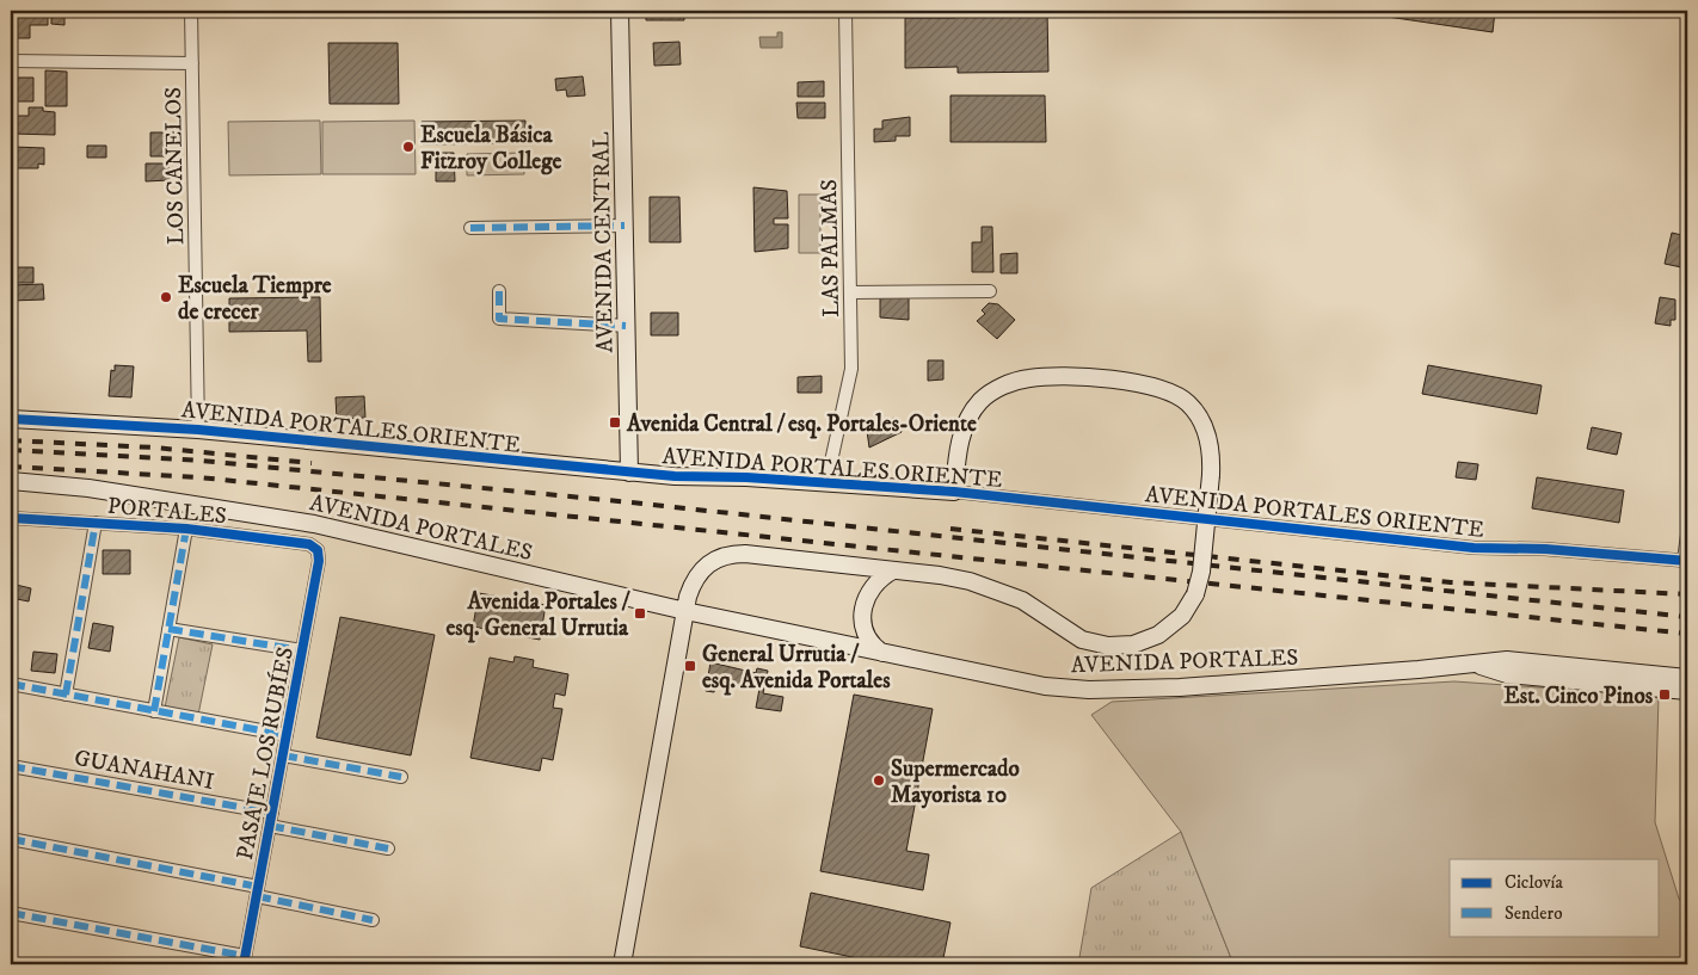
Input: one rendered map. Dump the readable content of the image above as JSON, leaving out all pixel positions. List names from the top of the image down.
{
  "streets": {
    "main road": ["AVENIDA CENTRAL", "AVENIDA PORTALES ORIENTE", "AVENIDA PORTALES"],
    "street": [
      "LOS CANELOS",
      "LAS PALMAS",
      "PORTALES",
      "PASAJE LOS RUBÍES",
      "GUANAHANI"
    ]
  },
  "crossings": [
    ["LOS CANELOS", "AVENIDA PORTALES ORIENTE"],
    ["AVENIDA CENTRAL", "AVENIDA PORTALES ORIENTE"],
    ["LAS PALMAS", "AVENIDA PORTALES ORIENTE"],
    ["AVENIDA PORTALES ORIENTE", "AVENIDA PORTALES"],
    ["PORTALES", "PASAJE LOS RUBÍES"],
    ["PASAJE LOS RUBÍES", "GUANAHANI"]
  ],
  "places": {
    "other": ["Escuela Básica Fitzroy College", "Escuela Tiempre de crecer", "Supermercado Mayorista 10"],
    "transit": [
      "Avenida Central / esq. Portales-Oriente",
      "Avenida Portales / esq. General Urrutia",
      "General Urrutia / esq. Avenida Portales",
      "Est. Cinco Pinos"
    ]
  },
  "legend": ["Ciclovía", "Sendero"]
}
